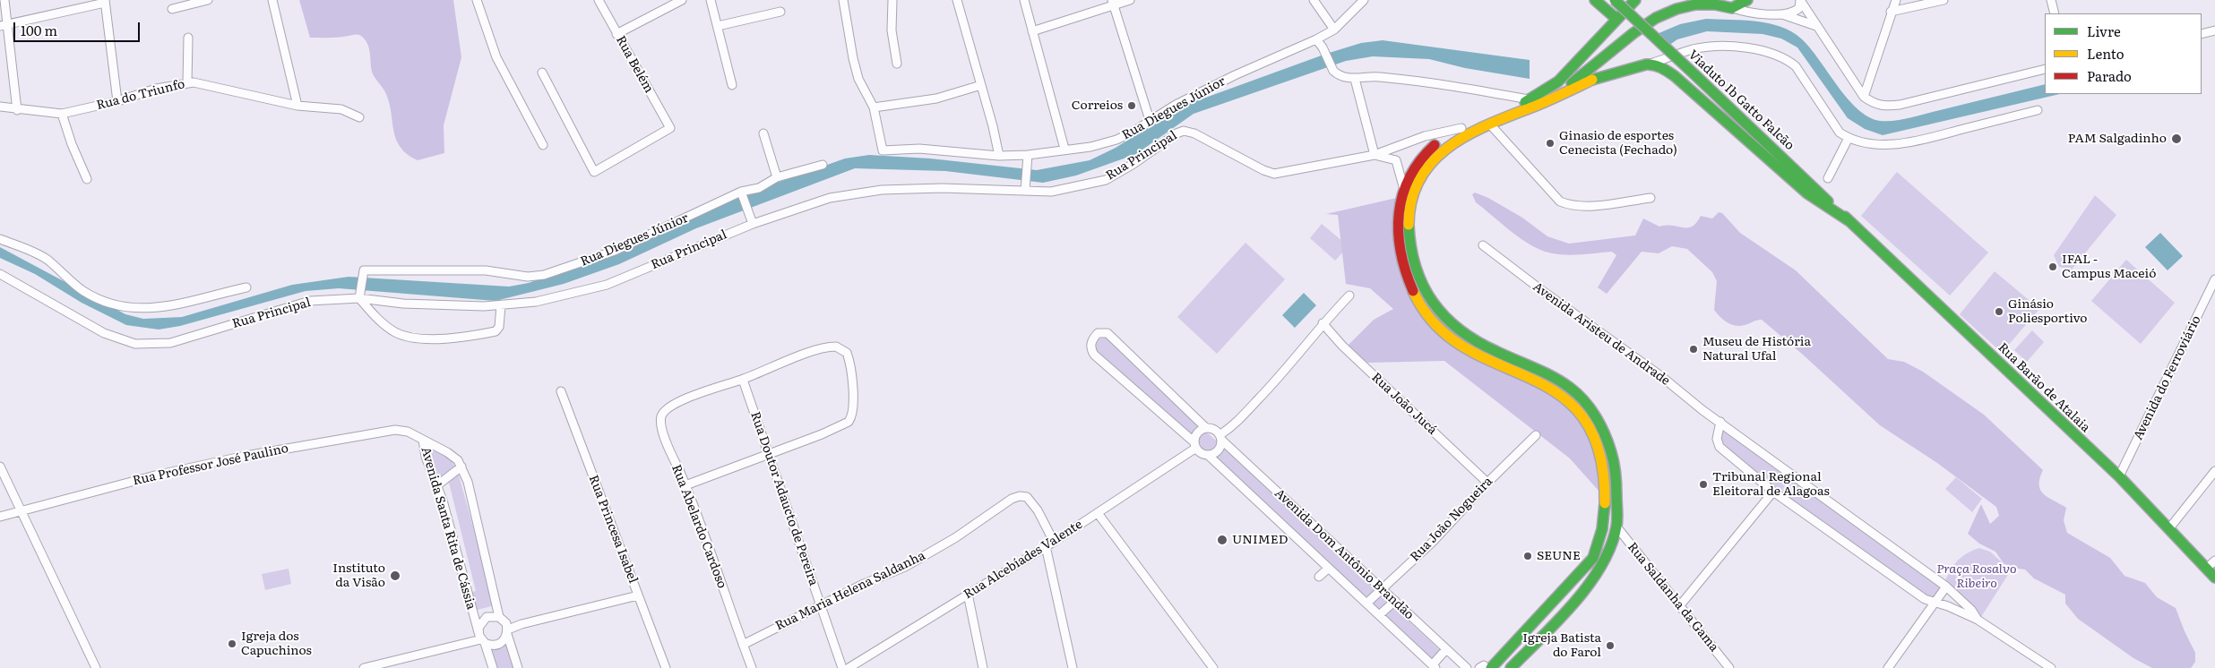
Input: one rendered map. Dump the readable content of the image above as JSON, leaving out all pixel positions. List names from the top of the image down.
{
  "streets": {
    "main road": ["Viaduto Ib Gatto Falcão", "Rua Barão de Atalaia"],
    "street": [
      "Rua Belém",
      "Rua do Triunfo",
      "Rua Diegues Júnior",
      "Rua Principal",
      "Avenida Aristeu de Andrade",
      "Avenida do Ferroviário",
      "Rua João Jucá",
      "Rua Professor José Paulino",
      "Rua Doutor Adaucto de Pereira",
      "Rua João Nogueira",
      "Rua Abelardo Cardoso",
      "Avenida Santa Rita de Cássia",
      "Rua Princesa Isabel",
      "Avenida Dom Antônio Brandão",
      "Rua Alcebíades Valente",
      "Rua Maria Helena Saldanha",
      "Rua Saldanha da Gama"
    ]
  },
  "crossings": [
    ["Viaduto Ib Gatto Falcão", "Rua Barão de Atalaia"],
    ["Rua Diegues Júnior", "Rua Principal"],
    ["Avenida do Ferroviário", "Rua Barão de Atalaia"],
    ["Rua João Jucá", "Rua João Nogueira"],
    ["Rua Professor José Paulino", "Avenida Santa Rita de Cássia"],
    ["Rua Doutor Adaucto de Pereira", "Rua Abelardo Cardoso"],
    ["Rua Doutor Adaucto de Pereira", "Rua Maria Helena Saldanha"],
    ["Rua João Nogueira", "Avenida Dom Antônio Brandão"],
    ["Rua Abelardo Cardoso", "Rua Maria Helena Saldanha"],
    ["Avenida Dom Antônio Brandão", "Rua Alcebíades Valente"],
    ["Rua Alcebíades Valente", "Rua Maria Helena Saldanha"]
  ],
  "parks": ["Praça Rosalvo Ribeiro"],
  "places": [
    "Correios",
    "PAM Salgadinho",
    "Ginasio de esportes Cenecista (Fechado)",
    "IFAL - Campus Maceió",
    "Ginásio Poliesportivo",
    "Museu de História Natural Ufal",
    "Tribunal Regional Eleitoral de Alagoas",
    "UNIMED",
    "SEUNE",
    "Instituto da Visão",
    "Igreja dos Capuchinos",
    "Igreja Batista do Farol"
  ],
  "legend": ["Livre", "Lento", "Parado"],
  "scale_bar": "100 m"
}
